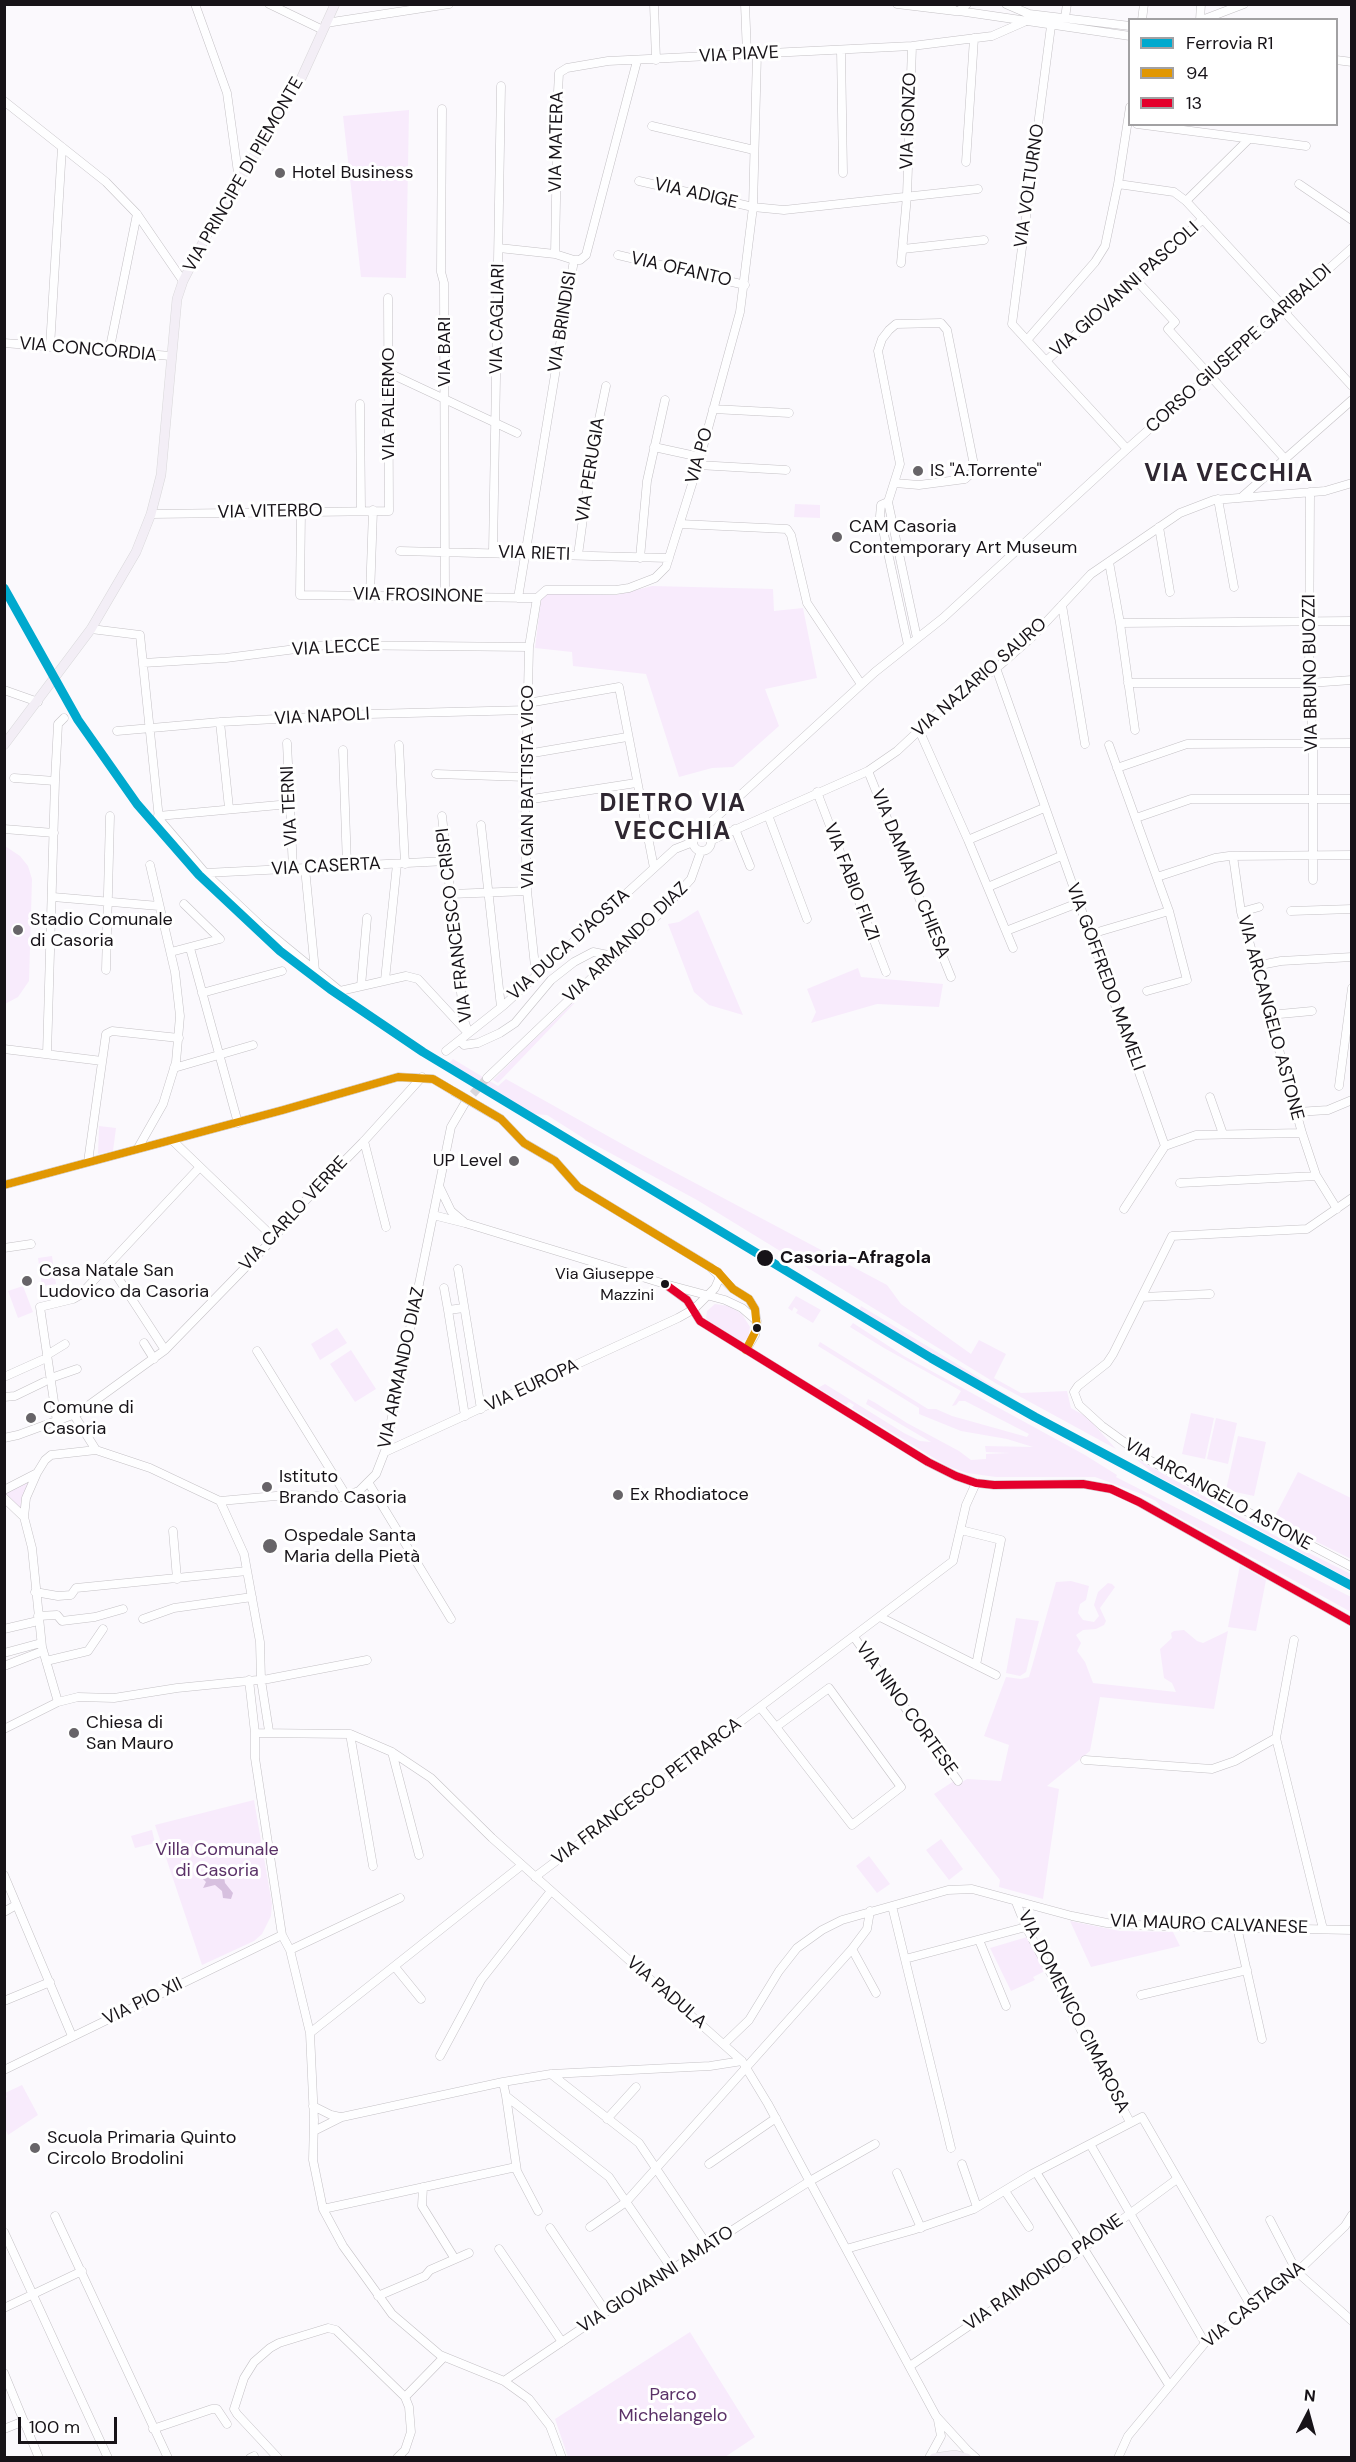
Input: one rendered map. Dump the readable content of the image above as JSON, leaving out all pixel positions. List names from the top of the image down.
{
  "streets": {
    "main road": ["VIA PRINCIPE DI PIEMONTE"],
    "street": [
      "VIA PIAVE",
      "VIA ISONZO",
      "VIA MATERA",
      "VIA VOLTURNO",
      "VIA ADIGE",
      "VIA OFANTO",
      "VIA GIOVANNI PASCOLI",
      "VIA CAGLIARI",
      "VIA BRINDISI",
      "CORSO GIUSEPPE GARIBALDI",
      "VIA CONCORDIA",
      "VIA BARI",
      "VIA PALERMO",
      "VIA PO",
      "VIA PERUGIA",
      "VIA VITERBO",
      "VIA RIETI",
      "VIA FROSINONE",
      "VIA LECCE",
      "VIA BRUNO BUOZZI",
      "VIA NAZARIO SAURO",
      "VIA NAPOLI",
      "VIA GIAN BATTISTA VICO",
      "VIA TERNI",
      "VIA CASERTA",
      "VIA DAMIANO CHIESA",
      "VIA FABIO FILZI",
      "VIA FRANCESCO CRISPI",
      "VIA ARMANDO DIAZ",
      "VIA DUCA D'AOSTA",
      "VIA GOFFREDO MAMELI",
      "VIA ARCANGELO ASTONE",
      "VIA CARLO VERRE",
      "VIA EUROPA",
      "VIA NINO CORTESE",
      "VIA FRANCESCO PETRARCA",
      "VIA MAURO CALVANESE",
      "VIA PADULA",
      "VIA PIO XII",
      "VIA DOMENICO CIMAROSA",
      "VIA RAIMONDO PAONE",
      "VIA GIOVANNI AMATO",
      "VIA CASTAGNA"
    ]
  },
  "crossings": [
    ["VIA PIAVE", "VIA ISONZO"],
    ["VIA PIAVE", "VIA MATERA"],
    ["VIA PIAVE", "VIA BRINDISI"],
    ["VIA PIAVE", "VIA PO"],
    ["VIA ISONZO", "VIA ADIGE"],
    ["VIA ISONZO", "VIA PO"],
    ["VIA MATERA", "VIA BRINDISI"],
    ["VIA PRINCIPE DI PIEMONTE", "VIA CONCORDIA"],
    ["VIA PRINCIPE DI PIEMONTE", "VIA VITERBO"],
    ["VIA ADIGE", "VIA PO"],
    ["VIA OFANTO", "VIA PO"],
    ["VIA CAGLIARI", "VIA RIETI"],
    ["VIA BRINDISI", "VIA RIETI"],
    ["VIA BRINDISI", "VIA FROSINONE"],
    ["CORSO GIUSEPPE GARIBALDI", "VIA DUCA D'AOSTA"],
    ["VIA BARI", "VIA RIETI"],
    ["VIA BARI", "VIA FROSINONE"],
    ["VIA PALERMO", "VIA VITERBO"],
    ["VIA PO", "VIA RIETI"],
    ["VIA PO", "VIA FROSINONE"],
    ["VIA PO", "VIA GIAN BATTISTA VICO"],
    ["VIA PERUGIA", "VIA RIETI"],
    ["VIA VITERBO", "VIA FROSINONE"],
    ["VIA FROSINONE", "VIA GIAN BATTISTA VICO"],
    ["VIA LECCE", "VIA GIAN BATTISTA VICO"],
    ["VIA BRUNO BUOZZI", "VIA NAZARIO SAURO"],
    ["VIA NAZARIO SAURO", "VIA DAMIANO CHIESA"],
    ["VIA NAZARIO SAURO", "VIA FABIO FILZI"],
    ["VIA NAZARIO SAURO", "VIA ARMANDO DIAZ"],
    ["VIA NAZARIO SAURO", "VIA DUCA D'AOSTA"],
    ["VIA NAZARIO SAURO", "VIA GOFFREDO MAMELI"],
    ["VIA NAPOLI", "VIA GIAN BATTISTA VICO"],
    ["VIA GIAN BATTISTA VICO", "VIA DUCA D'AOSTA"],
    ["VIA TERNI", "VIA CASERTA"],
    ["VIA CASERTA", "VIA FRANCESCO CRISPI"],
    ["VIA FRANCESCO CRISPI", "VIA DUCA D'AOSTA"],
    ["VIA ARMANDO DIAZ", "VIA DUCA D'AOSTA"],
    ["VIA ARMANDO DIAZ", "VIA EUROPA"],
    ["VIA NINO CORTESE", "VIA FRANCESCO PETRARCA"],
    ["VIA FRANCESCO PETRARCA", "VIA PADULA"],
    ["VIA MAURO CALVANESE", "VIA PADULA"],
    ["VIA MAURO CALVANESE", "VIA DOMENICO CIMAROSA"],
    ["VIA PADULA", "VIA RAIMONDO PAONE"],
    ["VIA PADULA", "VIA GIOVANNI AMATO"]
  ],
  "districts": ["VIA VECCHIA", "DIETRO VIA VECCHIA"],
  "parks": ["Villa Comunale di Casoria", "Parco Michelangelo"],
  "places": [
    "Hotel Business",
    "IS \"A.Torrente\"",
    "CAM Casoria Contemporary Art Museum",
    "Stadio Comunale di Casoria",
    "UP Level",
    "Casoria-Afragola",
    "Casa Natale San Ludovico da Casoria",
    "Via Giuseppe Mazzini",
    "Comune di Casoria",
    "Istituto Brando Casoria",
    "Ex Rhodiatoce",
    "Ospedale Santa Maria della Pietà",
    "Chiesa di San Mauro",
    "Scuola Primaria Quinto Circolo Brodolini"
  ],
  "lines": ["rail line R1", "transit line 94", "transit line 13"],
  "legend": ["Ferrovia R1", "94", "13"],
  "scale_bar": "100 m",
  "north": "top"
}
